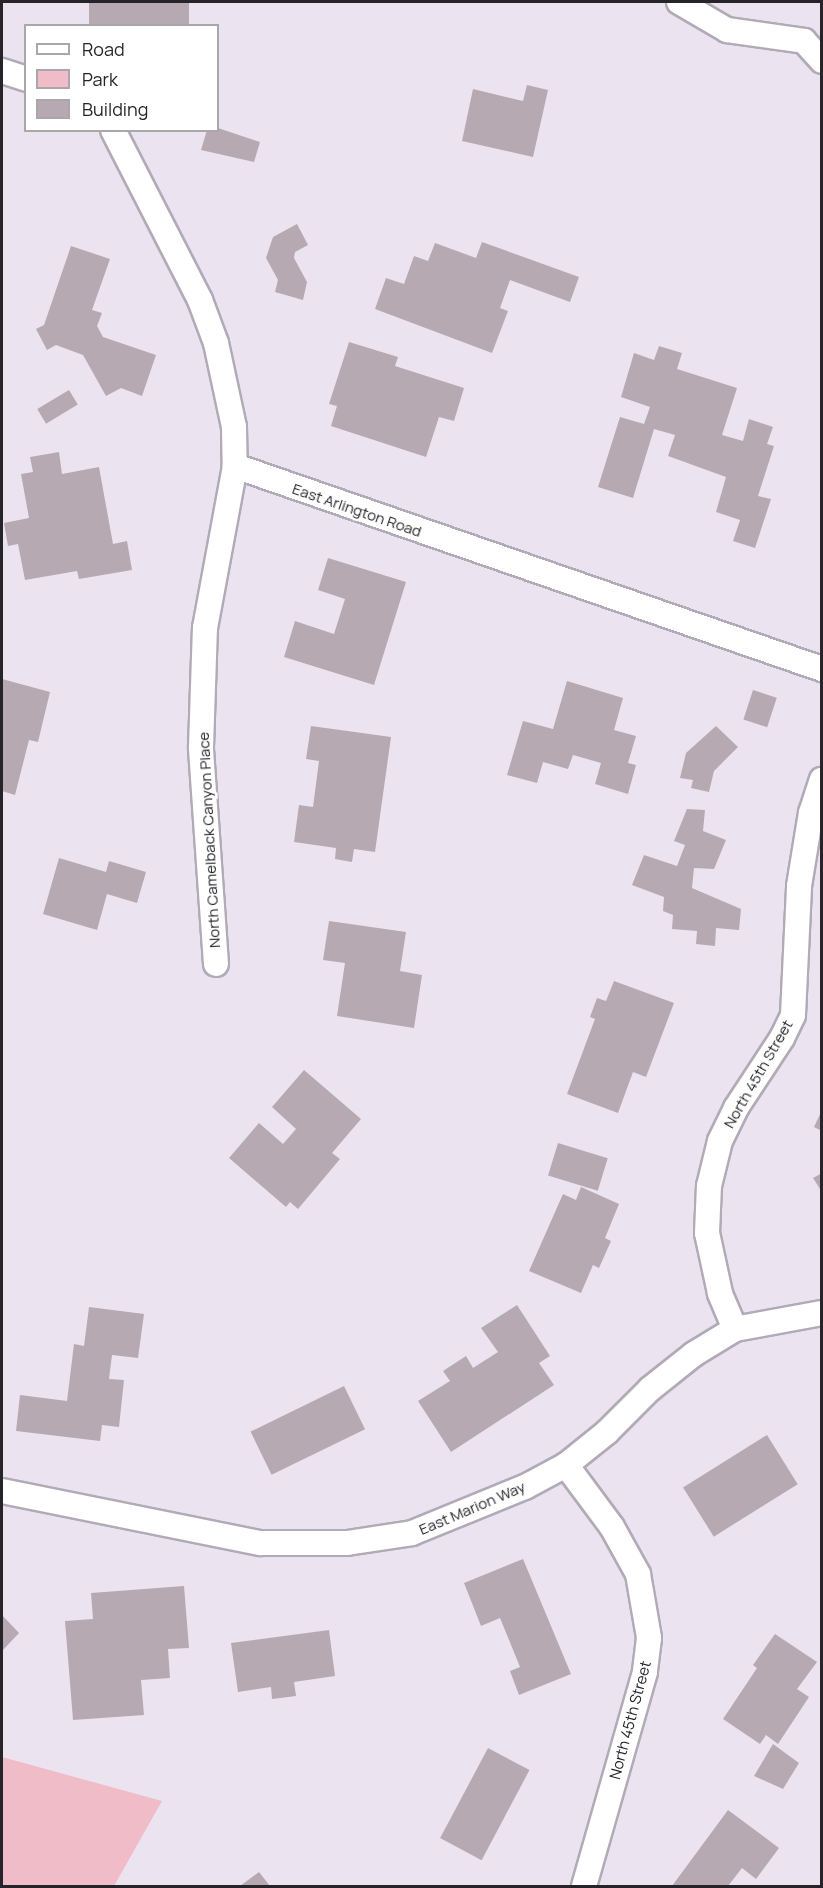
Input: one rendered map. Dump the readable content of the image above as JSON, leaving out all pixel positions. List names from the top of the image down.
{
  "streets": {
    "street": [
      "East Arlington Road",
      "North Camelback Canyon Place",
      "North 45th Street",
      "East Marion Way"
    ]
  },
  "crossings": [
    ["East Arlington Road", "North Camelback Canyon Place"],
    ["North 45th Street", "East Marion Way"]
  ],
  "legend": ["Road", "Park", "Building"]
}
